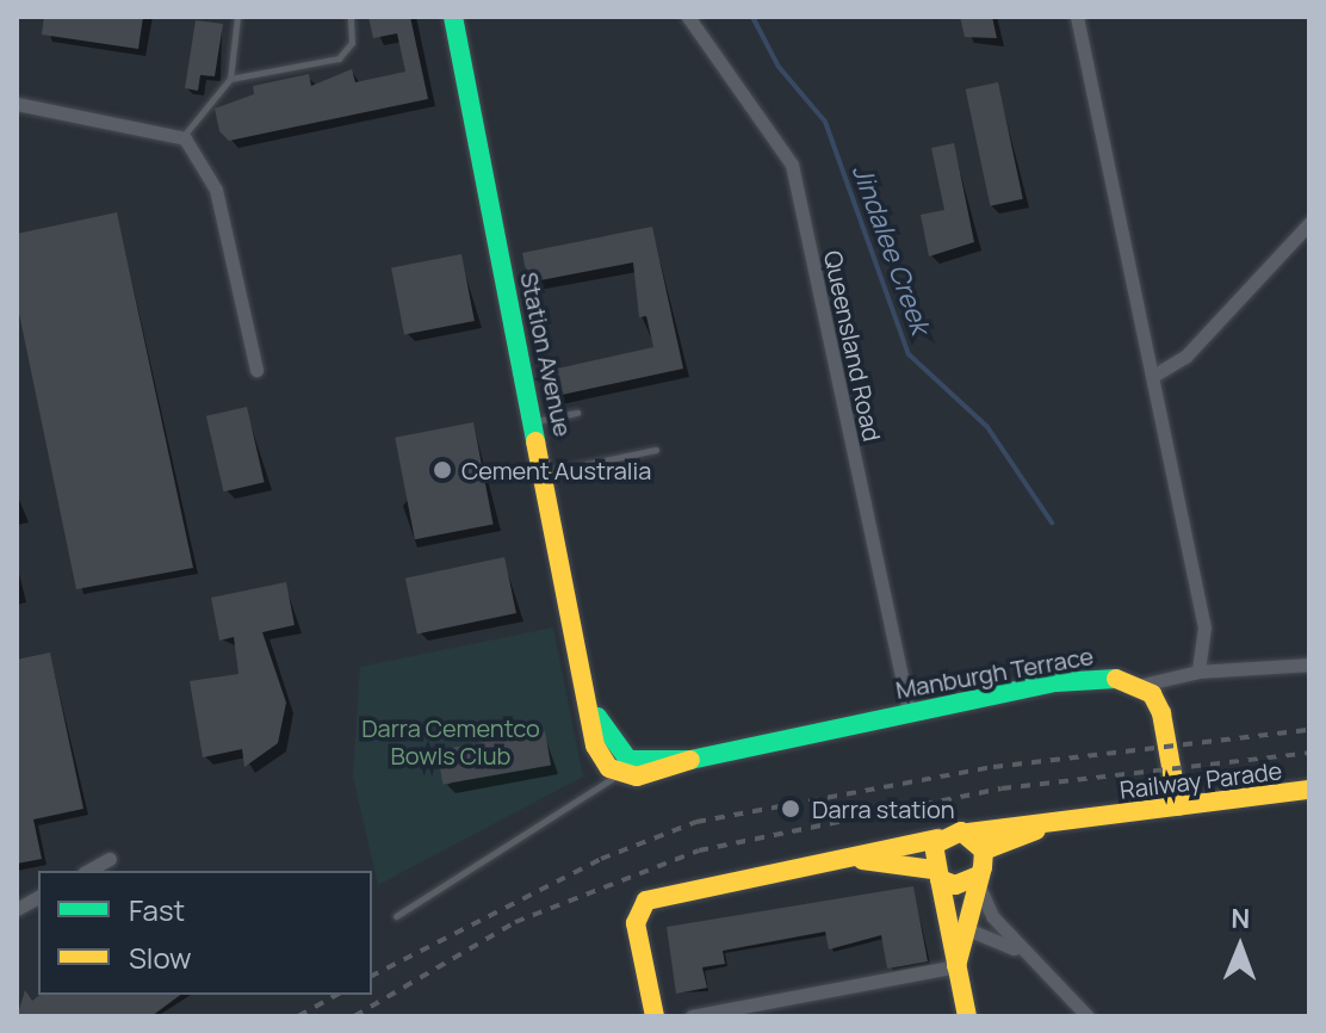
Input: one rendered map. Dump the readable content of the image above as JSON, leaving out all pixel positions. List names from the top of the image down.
{
  "streets": {
    "street": [
      "Queensland Road",
      "Station Avenue",
      "Manburgh Terrace",
      "Railway Parade"
    ]
  },
  "crossings": [
    ["Queensland Road", "Manburgh Terrace"],
    ["Station Avenue", "Manburgh Terrace"]
  ],
  "water": ["Jindalee Creek"],
  "parks": ["Darra Cementco Bowls Club"],
  "places": ["Cement Australia", "Darra station"],
  "legend": ["Fast", "Slow"],
  "north": "top"
}
